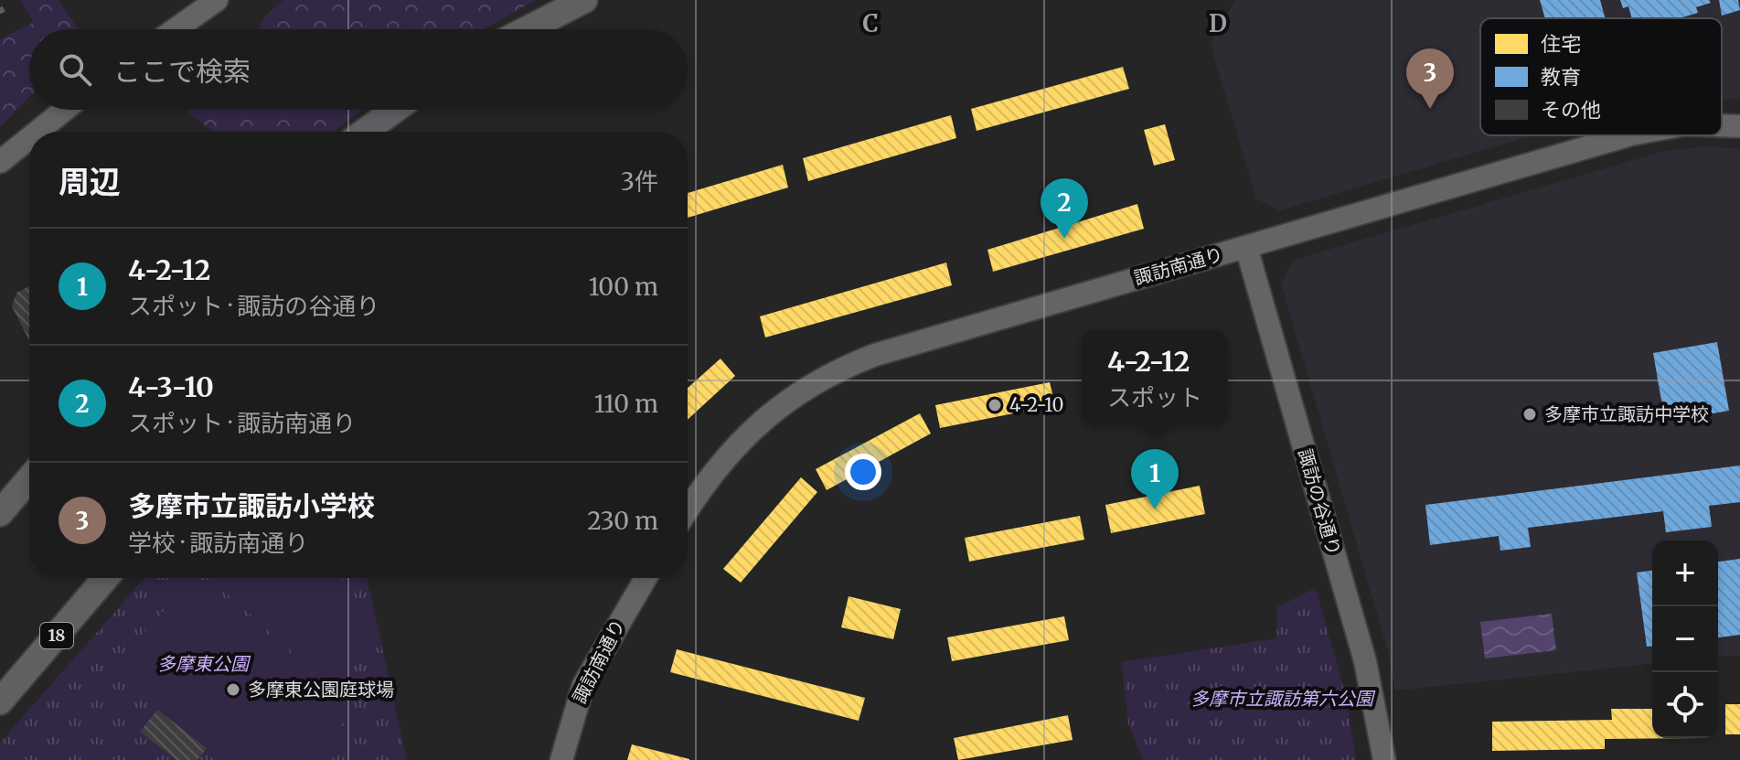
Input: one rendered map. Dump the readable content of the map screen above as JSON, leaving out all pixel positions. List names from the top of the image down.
{
  "streets": {
    "main road": ["18"],
    "street": ["諏訪南通り", "諏訪の谷通り"]
  },
  "crossings": [
    ["諏訪南通り", "諏訪の谷通り"]
  ],
  "parks": ["多摩東公園", "多摩市立諏訪第六公園"],
  "places": ["4-2-10", "多摩市立諏訪中学校", "多摩東公園庭球場"],
  "legend": ["住宅", "教育", "その他"],
  "page": {
    "search": "ここで検索",
    "pins": ["3", "2", "1"],
    "heading": ["周辺", "3件"],
    "list": [
      {
        "mark": "1",
        "name": "4-2-12",
        "note": "スポット · 諏訪の谷通り",
        "value": "100 m"
      },
      {
        "mark": "2",
        "name": "4-3-10",
        "note": "スポット · 諏訪南通り",
        "value": "110 m"
      },
      {
        "mark": "3",
        "name": "多摩市立諏訪小学校",
        "note": "学校 · 諏訪南通り",
        "value": "230 m"
      }
    ],
    "popup": ["4-2-12", "スポット"],
    "map_buttons": ["+", "−"]
  },
  "grid": {
    "columns": ["C", "D"]
  }
}
